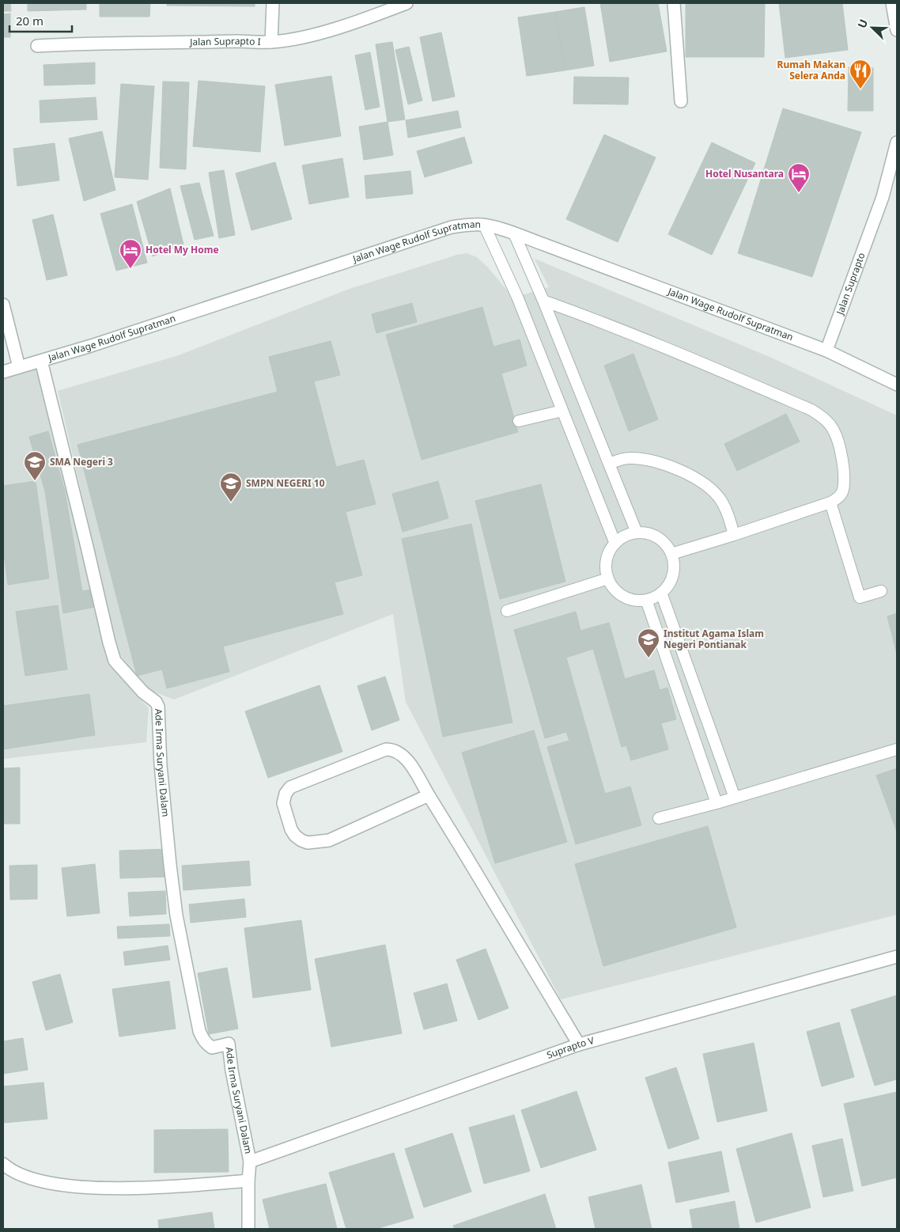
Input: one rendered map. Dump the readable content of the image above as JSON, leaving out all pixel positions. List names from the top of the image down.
{
  "streets": {
    "street": [
      "Jalan Suprapto I",
      "Jalan Wage Rudolf Supratman",
      "Jalan Suprapto",
      "Ade Irma Suryani Dalam",
      "Suprapto V"
    ]
  },
  "crossings": [
    ["Jalan Wage Rudolf Supratman", "Jalan Suprapto"],
    ["Jalan Wage Rudolf Supratman", "Ade Irma Suryani Dalam"],
    ["Ade Irma Suryani Dalam", "Suprapto V"]
  ],
  "places": {
    "restaurant": ["Rumah Makan Selera Anda"],
    "hotel": ["Hotel Nusantara", "Hotel My Home"],
    "school or university": ["SMA Negeri 3", "SMPN NEGERI 10", "Institut Agama Islam Negeri Pontianak"]
  },
  "scale_bar": "20 m",
  "north": "top left"
}
